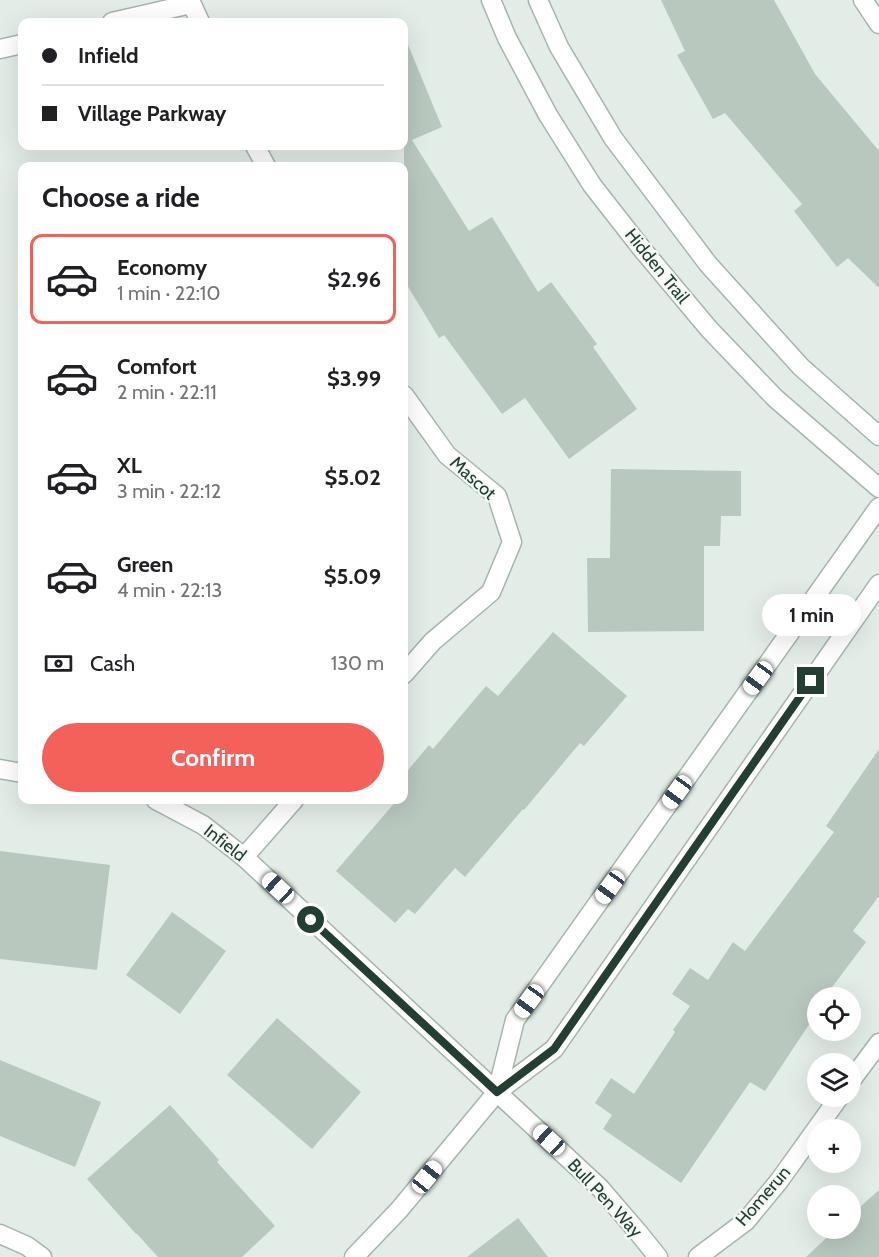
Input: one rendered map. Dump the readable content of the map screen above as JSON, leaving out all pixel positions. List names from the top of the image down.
{
  "streets": {
    "street": [
      "Hidden Trail",
      "Mascot",
      "Infield",
      "Homerun",
      "Bull Pen Way"
    ]
  },
  "crossings": [
    ["Infield", "Bull Pen Way"]
  ],
  "page": {
    "banner": ["Infield", "Village Parkway"],
    "heading": "Choose a ride",
    "list": [
      {
        "name": "Economy",
        "note": "1 min · 22:10",
        "value": "$2.96"
      },
      {
        "name": "Comfort",
        "note": "2 min · 22:11",
        "value": "$3.99"
      },
      {
        "name": "XL",
        "note": "3 min · 22:12",
        "value": "$5.02"
      },
      {
        "name": "Green",
        "note": "4 min · 22:13",
        "value": "$5.09"
      }
    ],
    "bubble": "1 min",
    "pay": ["Cash", "130 m"],
    "buttons": "Confirm",
    "map_buttons": ["+", "−"]
  }
}
